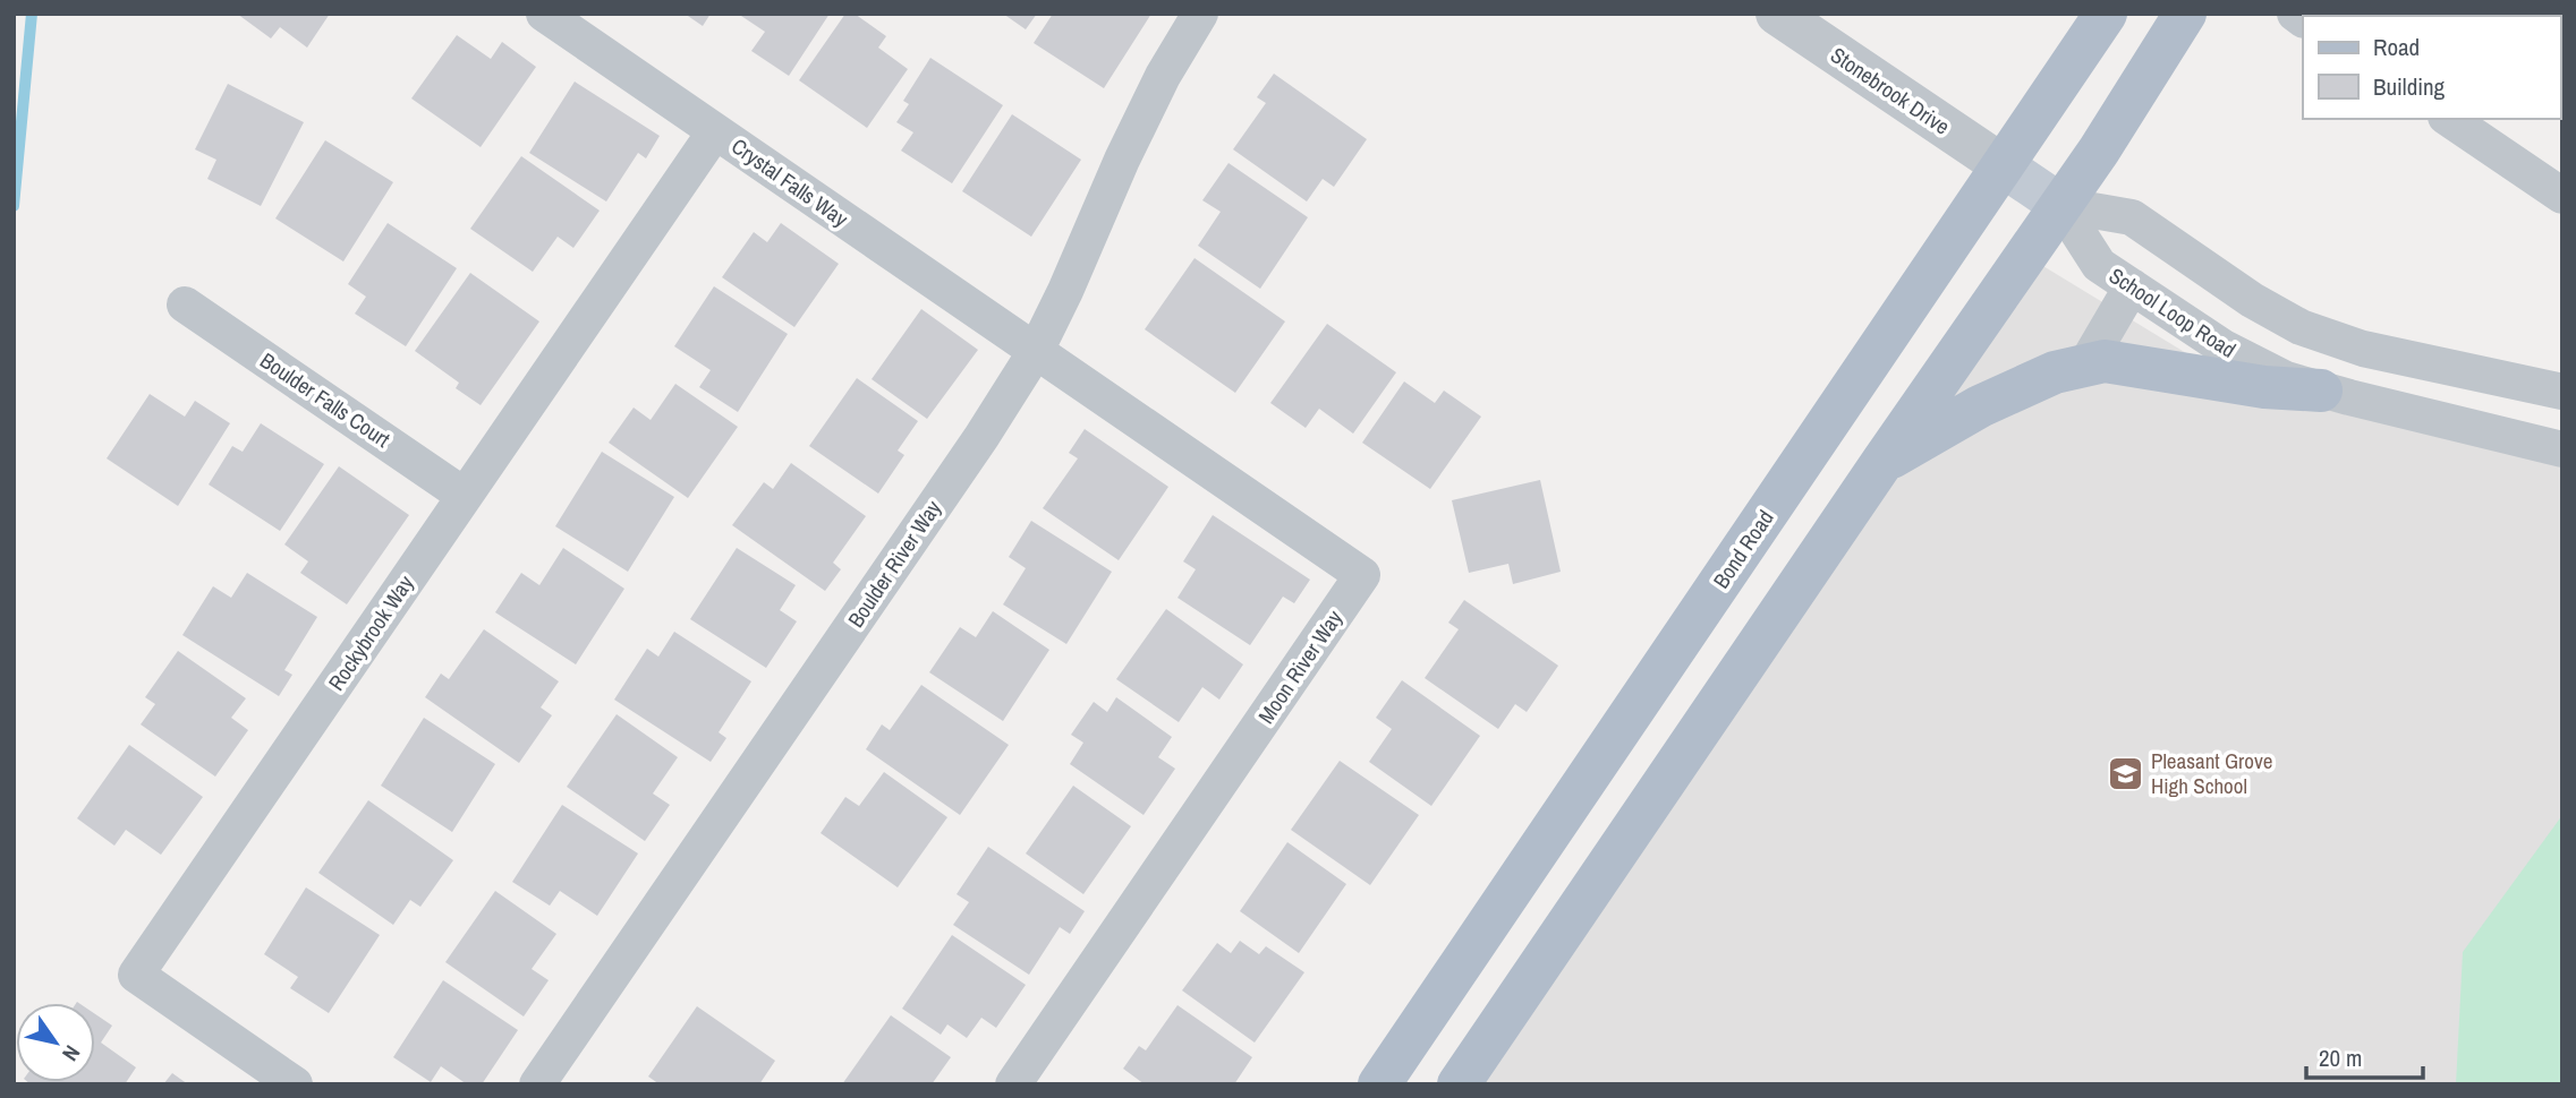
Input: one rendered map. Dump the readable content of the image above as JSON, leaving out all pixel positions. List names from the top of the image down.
{
  "streets": {
    "main road": ["Bond Road"],
    "street": [
      "Stonebrook Drive",
      "Crystal Falls Way",
      "School Loop Road",
      "Boulder Falls Court",
      "Boulder River Way",
      "Rockybrook Way",
      "Moon River Way"
    ]
  },
  "crossings": [
    ["Stonebrook Drive", "Bond Road"],
    ["Crystal Falls Way", "Boulder River Way"],
    ["Crystal Falls Way", "Rockybrook Way"],
    ["Crystal Falls Way", "Moon River Way"],
    ["Boulder Falls Court", "Rockybrook Way"],
    ["Boulder River Way", "Moon River Way"]
  ],
  "places": {
    "school or university": ["Pleasant Grove High School"]
  },
  "legend": ["Road", "Building"],
  "scale_bar": "20 m",
  "north": "bottom right"
}
